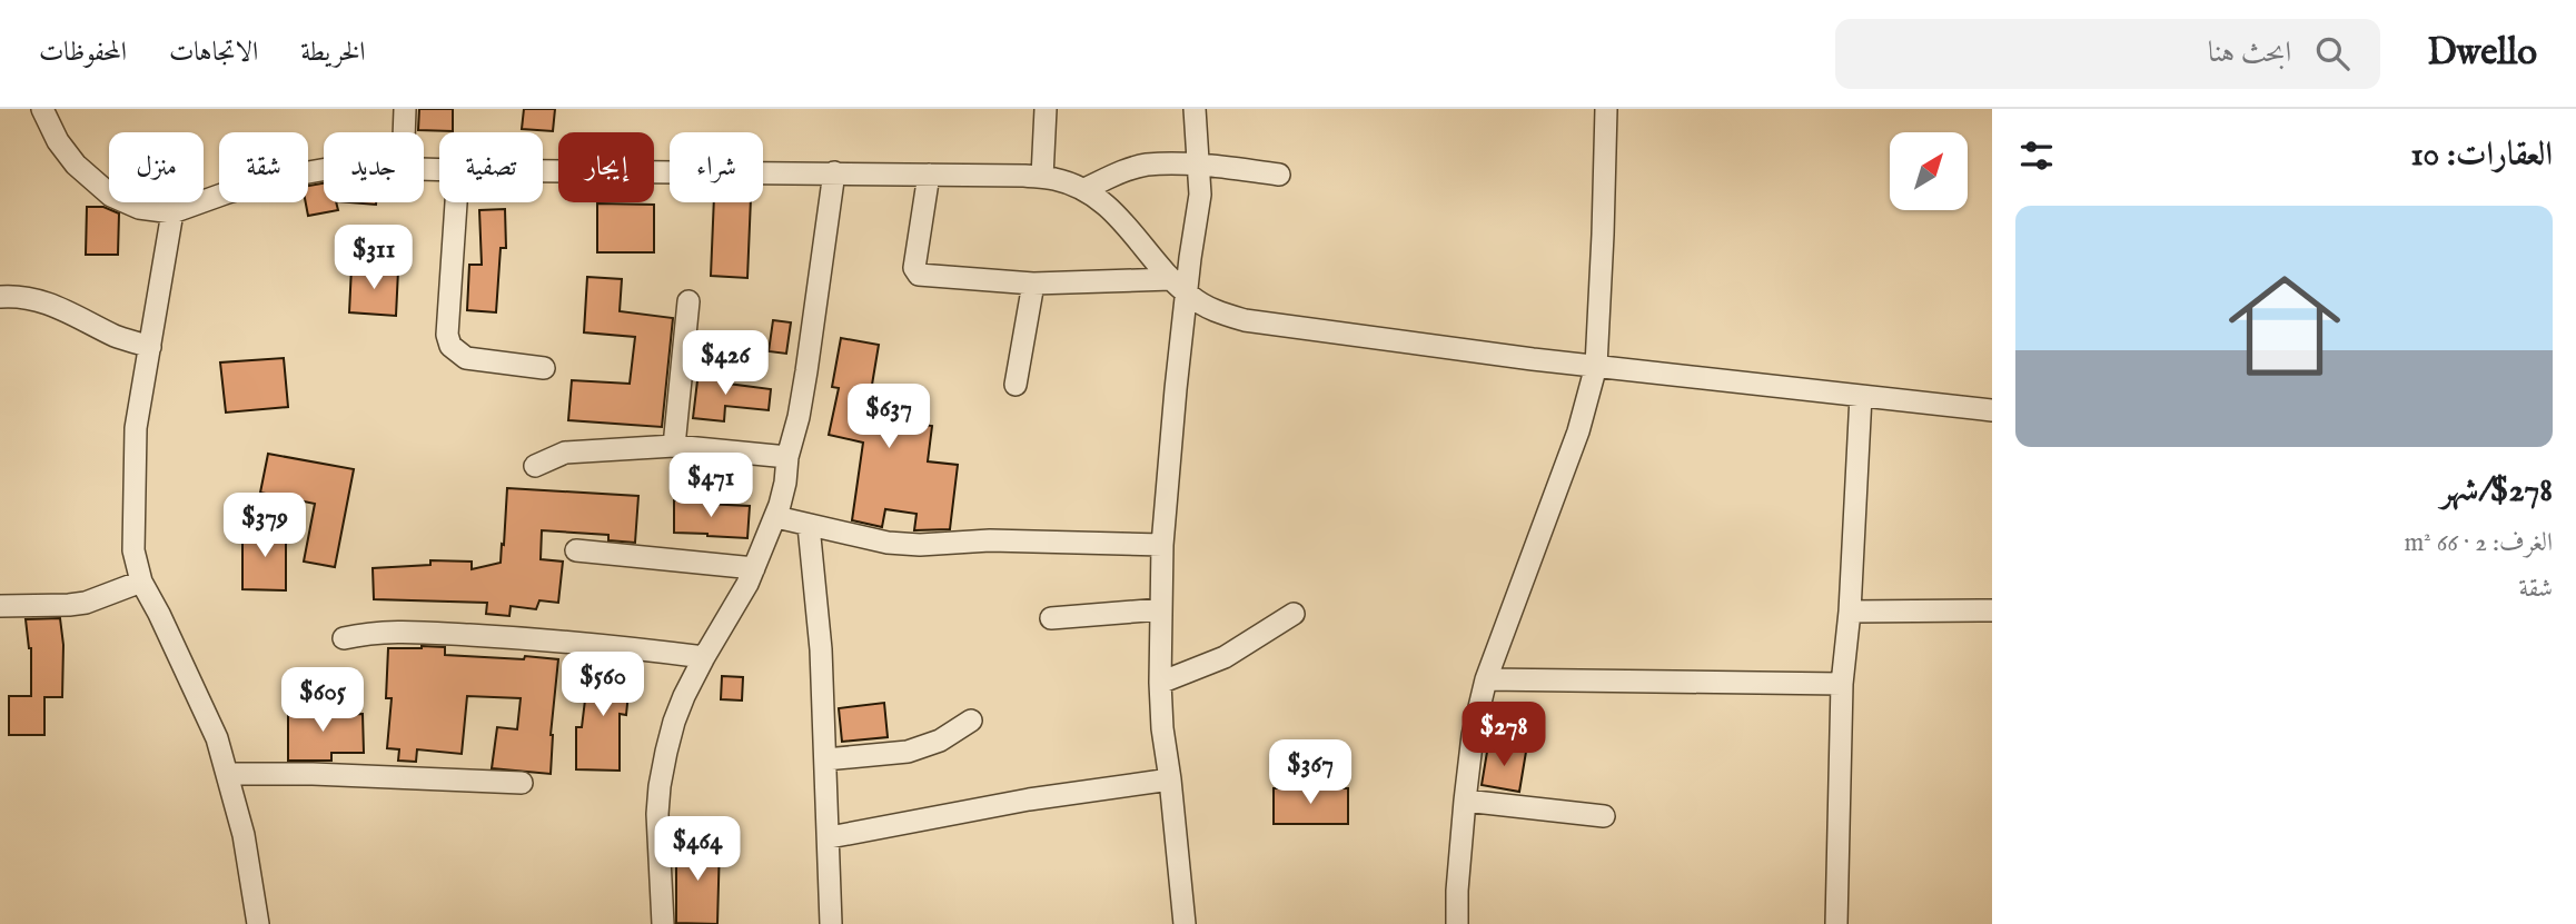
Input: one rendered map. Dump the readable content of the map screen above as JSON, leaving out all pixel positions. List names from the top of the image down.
{
  "north": "top right",
  "page": {
    "header": "Dwello",
    "search": "ابحث هنا",
    "nav": ["الخريطة", "الاتجاهات", "المحفوظات"],
    "heading": "العقارات: 10",
    "chip": [
      "شراء",
      "إيجار",
      "تصفية",
      "جديد",
      "شقة",
      "منزل"
    ],
    "list": [
      {
        "name": "$278/شهر",
        "note": "الغرف: 2 · 66 m² · شقة"
      }
    ],
    "price": [
      "$311",
      "$426",
      "$637",
      "$471",
      "$379",
      "$560",
      "$605",
      "$278",
      "$367",
      "$464"
    ]
  }
}
